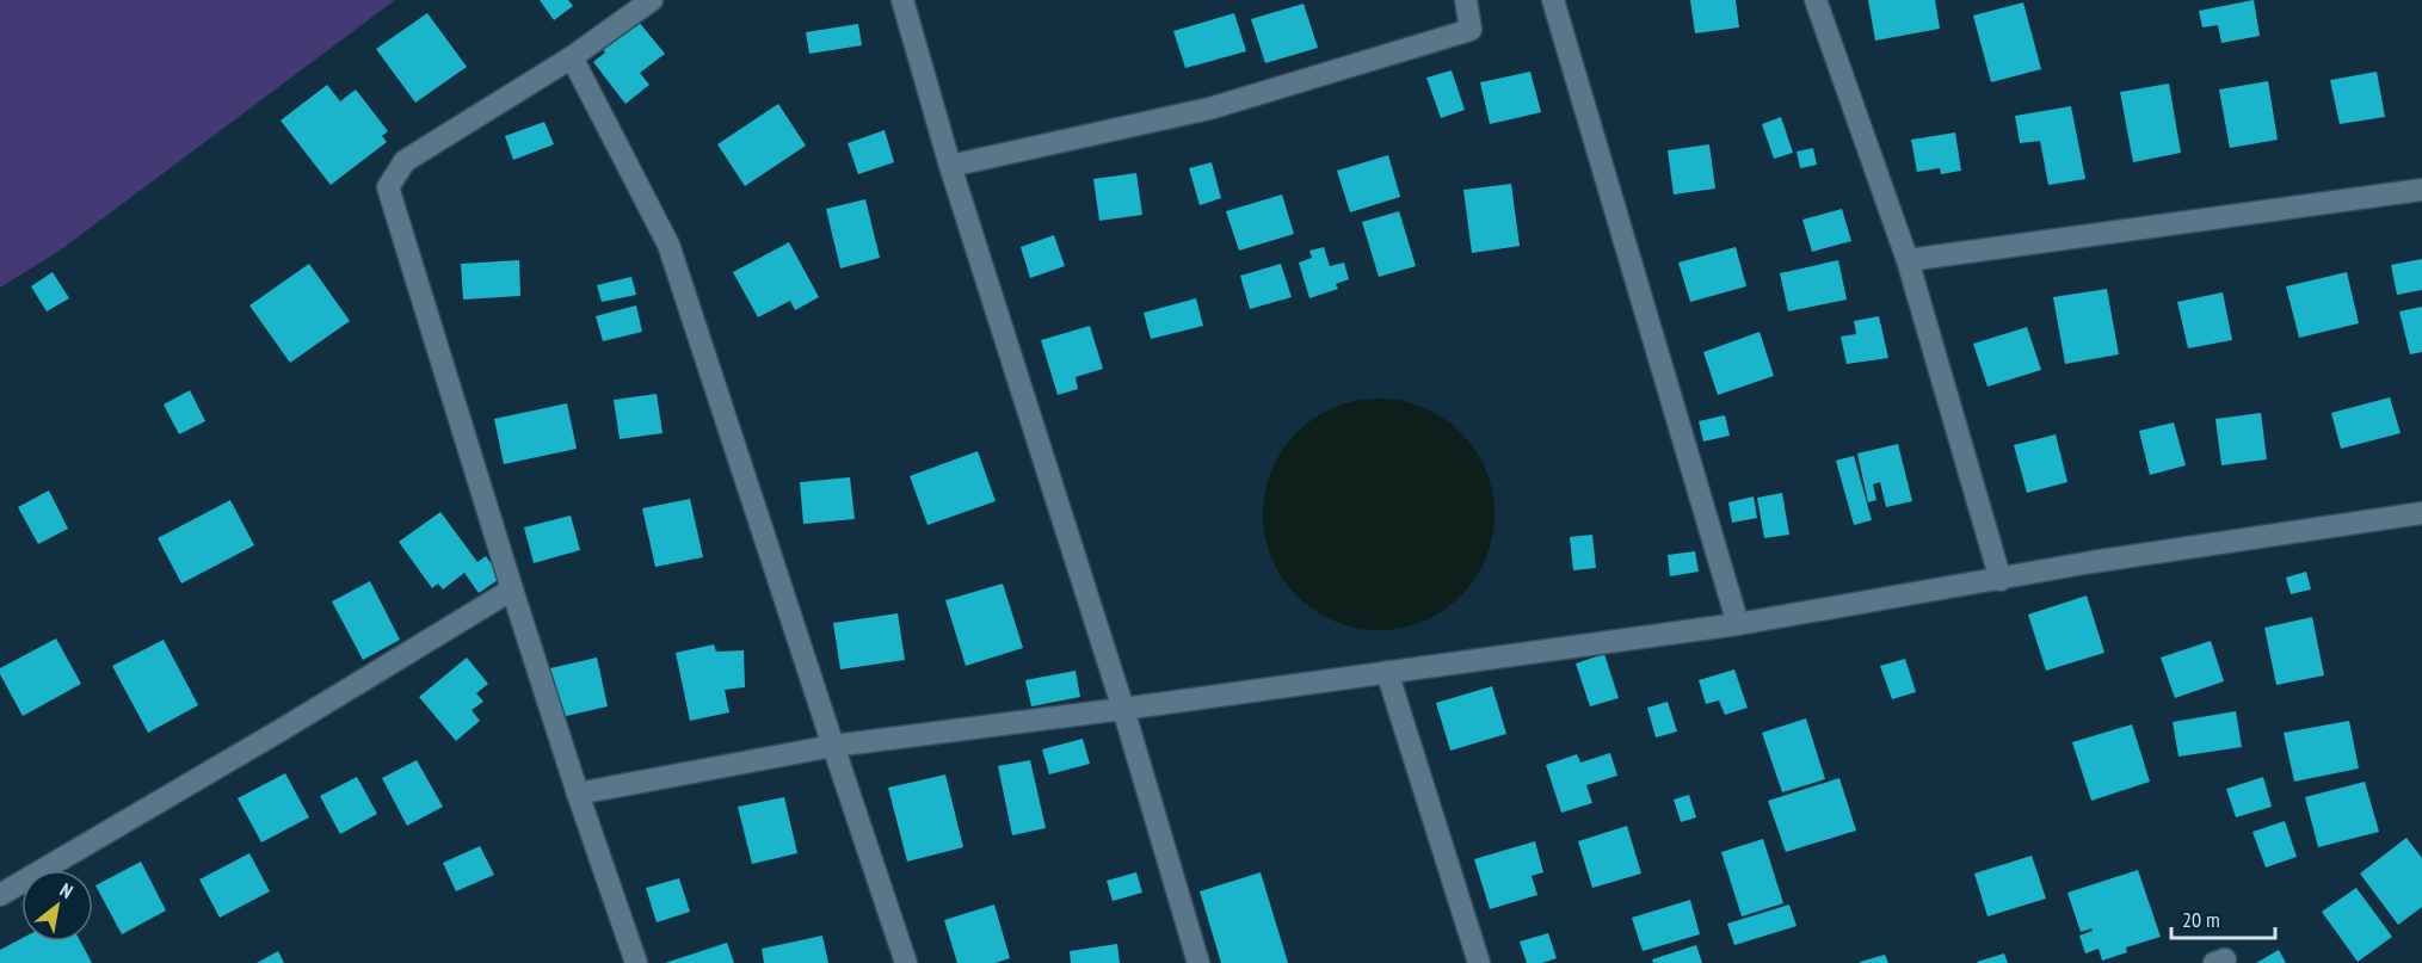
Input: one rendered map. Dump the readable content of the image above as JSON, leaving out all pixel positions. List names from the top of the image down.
{
  "scale_bar": "20 m",
  "north": "top right"
}
